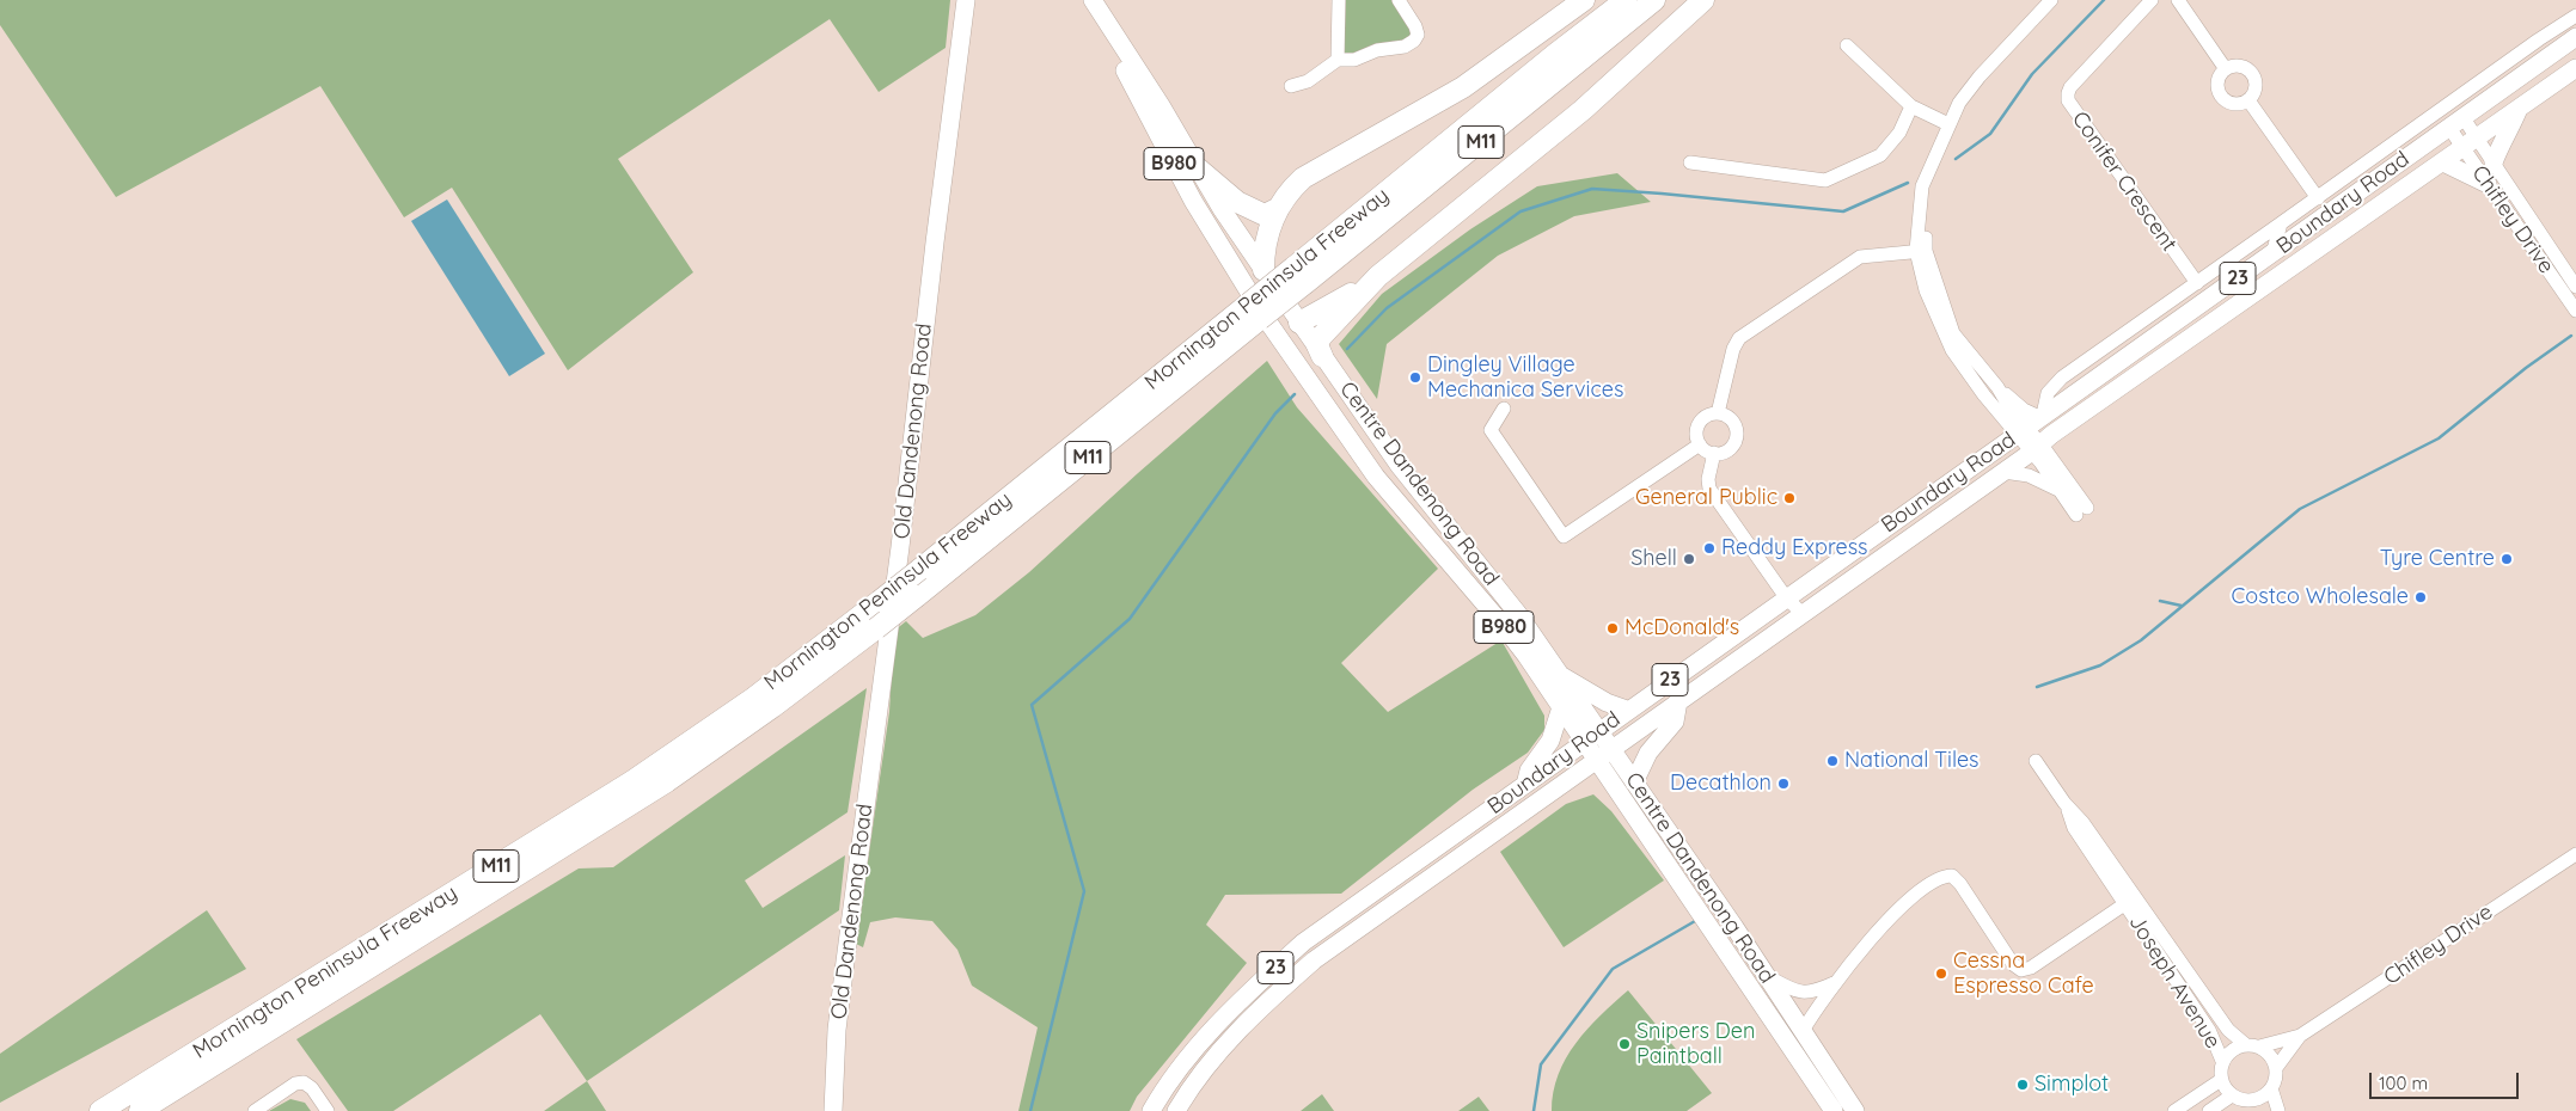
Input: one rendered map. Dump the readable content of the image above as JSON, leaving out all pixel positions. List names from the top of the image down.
{
  "streets": {
    "highway": ["M11", "Mornington Peninsula Freeway"],
    "main road": [
      "B980",
      "Boundary Road",
      "23",
      "Old Dandenong Road",
      "Centre Dandenong Road"
    ],
    "street": ["Conifer Crescent", "Chifley Drive", "Joseph Avenue"]
  },
  "crossings": [
    ["Boundary Road", "Chifley Drive"],
    ["Boundary Road", "Centre Dandenong Road"],
    ["Chifley Drive", "Joseph Avenue"],
    ["Mornington Peninsula Freeway", "Centre Dandenong Road"],
    ["Centre Dandenong Road", "Joseph Avenue"]
  ],
  "places": [
    "Dingley Village Mechanica Services",
    "General Public",
    "Reddy Express",
    "Shell",
    "Tyre Centre",
    "Costco Wholesale",
    "McDonald's",
    "National Tiles",
    "Decathlon",
    "Cessna Espresso Cafe",
    "Snipers Den Paintball",
    "Simplot"
  ],
  "scale_bar": "100 m"
}
